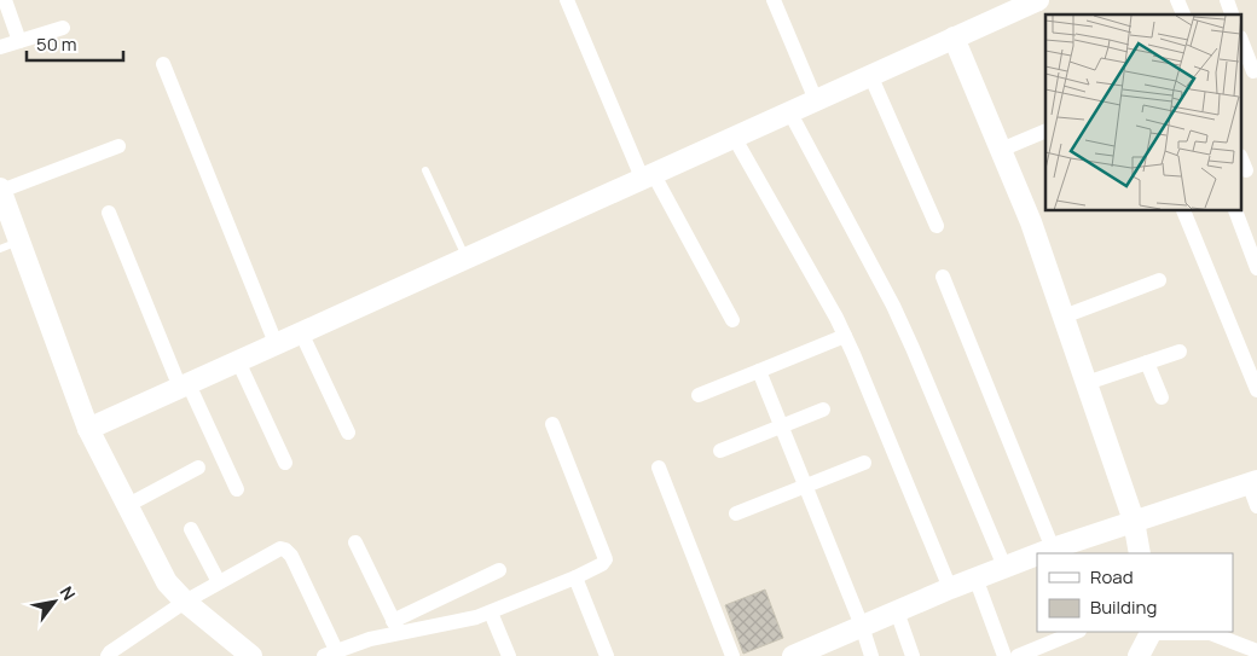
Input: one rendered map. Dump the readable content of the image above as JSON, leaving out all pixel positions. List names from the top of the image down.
{
  "legend": ["Road", "Building"],
  "scale_bar": "50 m",
  "north": "top right"
}
